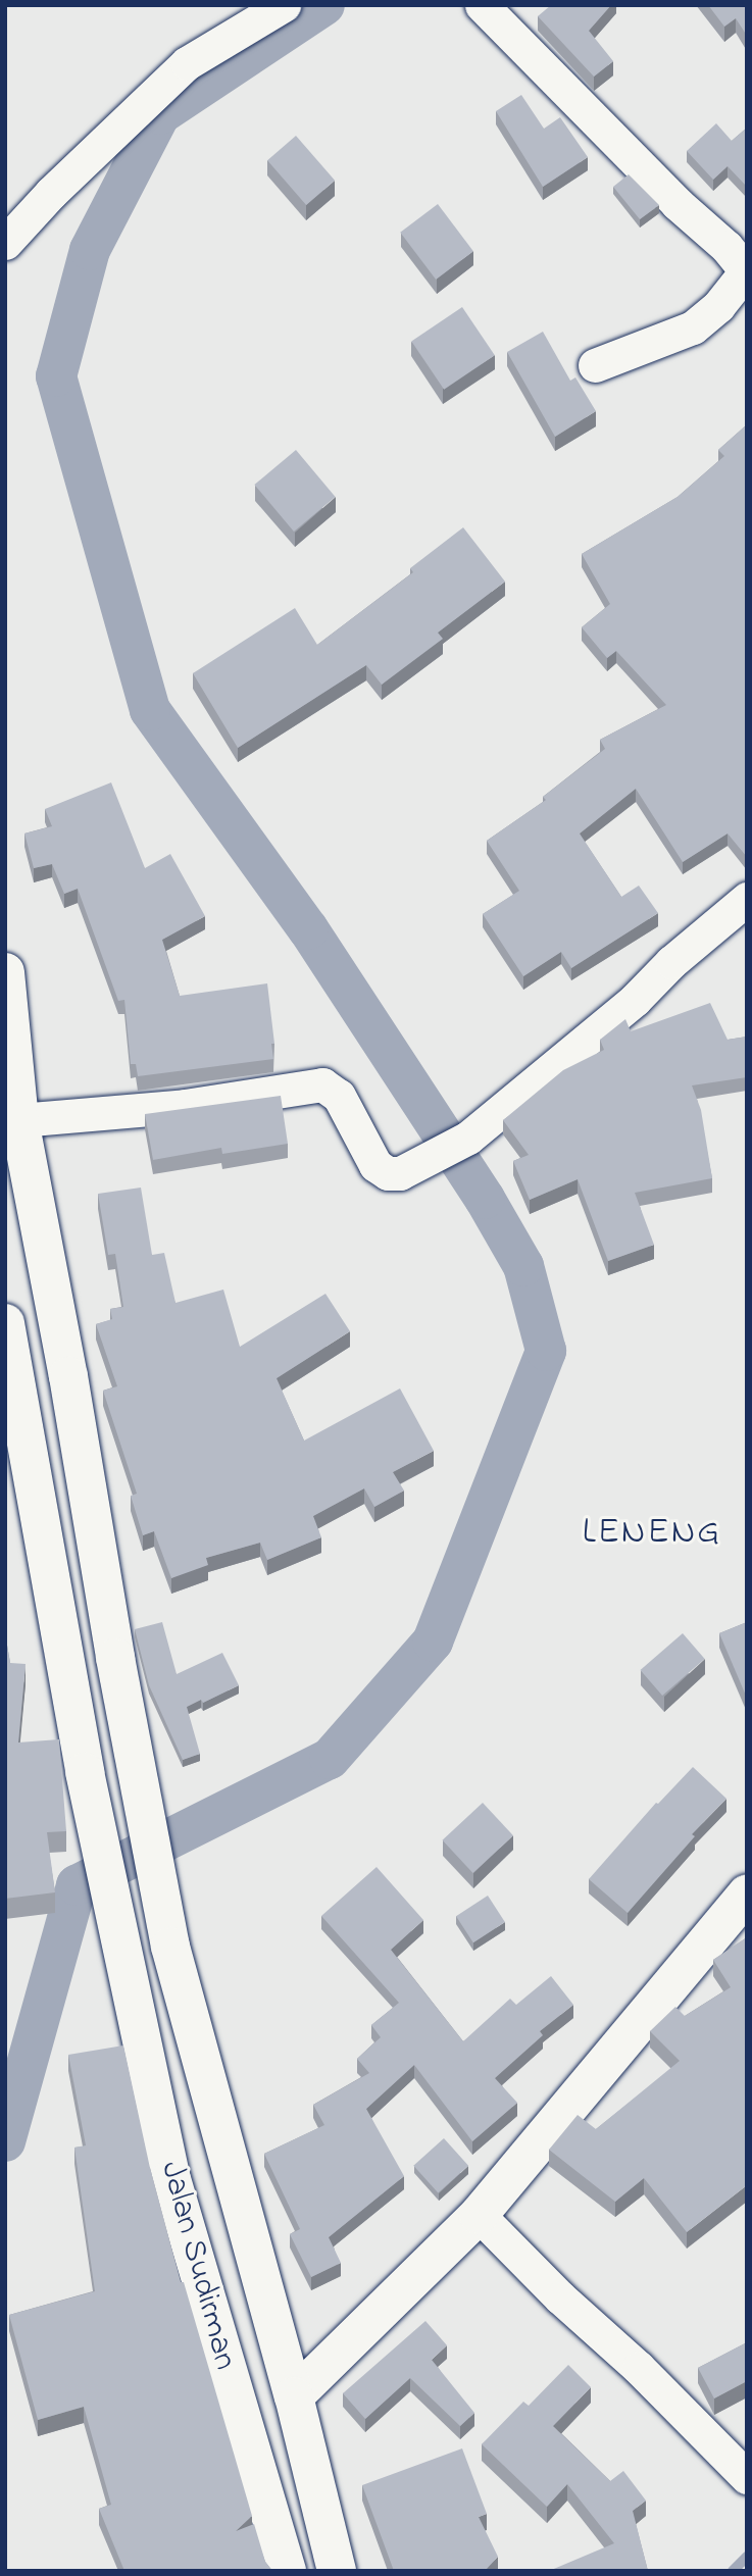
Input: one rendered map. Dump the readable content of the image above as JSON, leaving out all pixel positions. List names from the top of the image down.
{
  "streets": {
    "main road": ["Jalan Sudirman"]
  },
  "districts": ["LENENG"]
}
